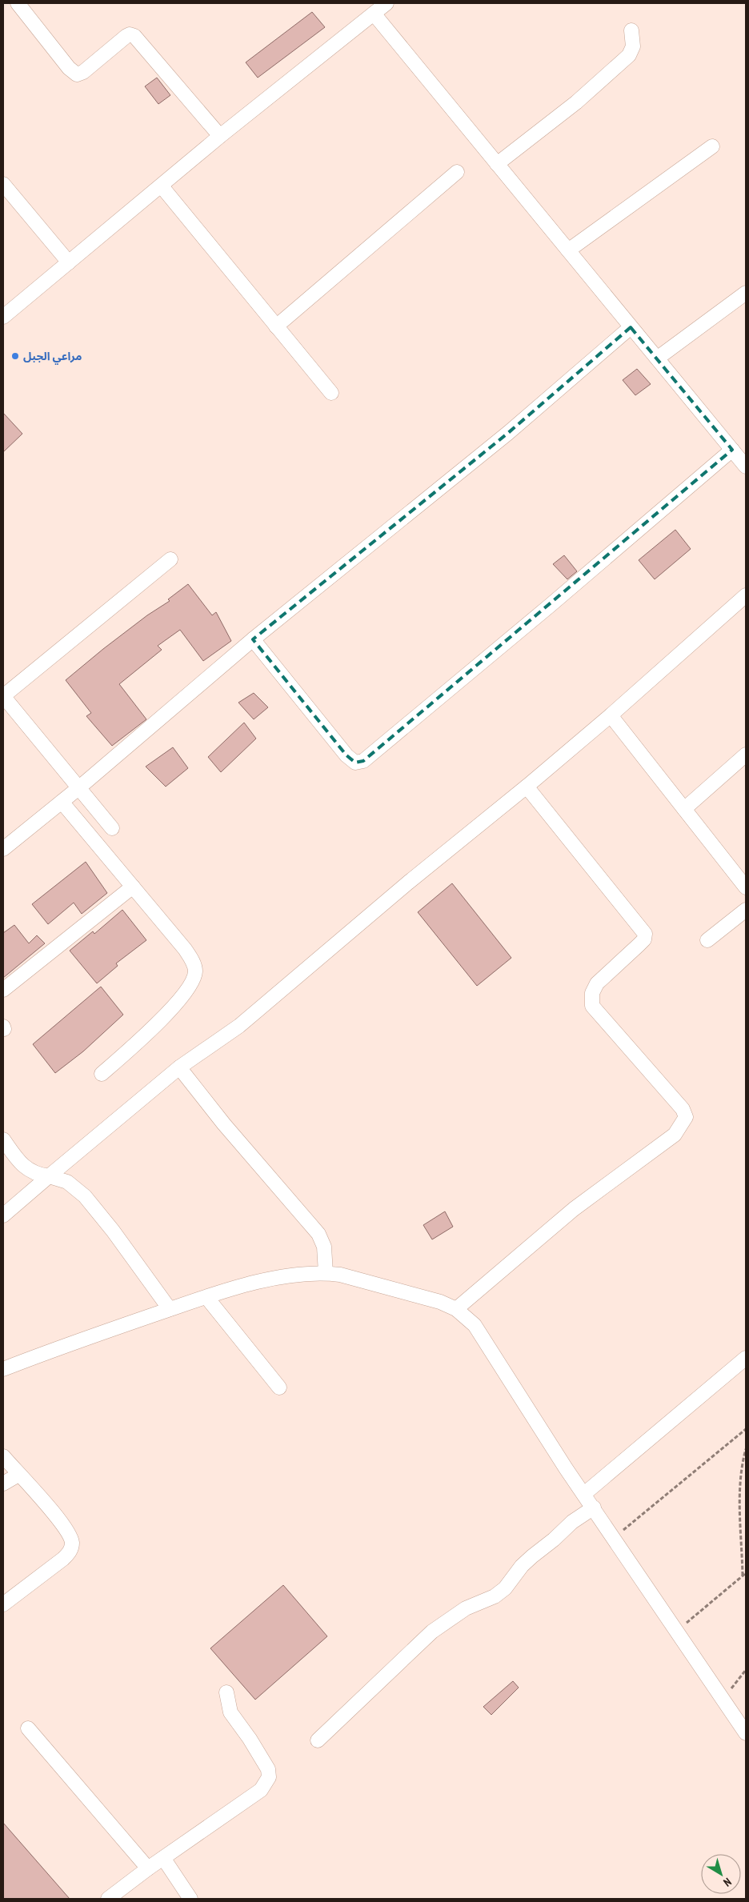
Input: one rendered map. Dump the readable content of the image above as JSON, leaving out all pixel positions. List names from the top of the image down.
{
  "places": ["مراعي الجبل"],
  "north": "bottom right"
}
